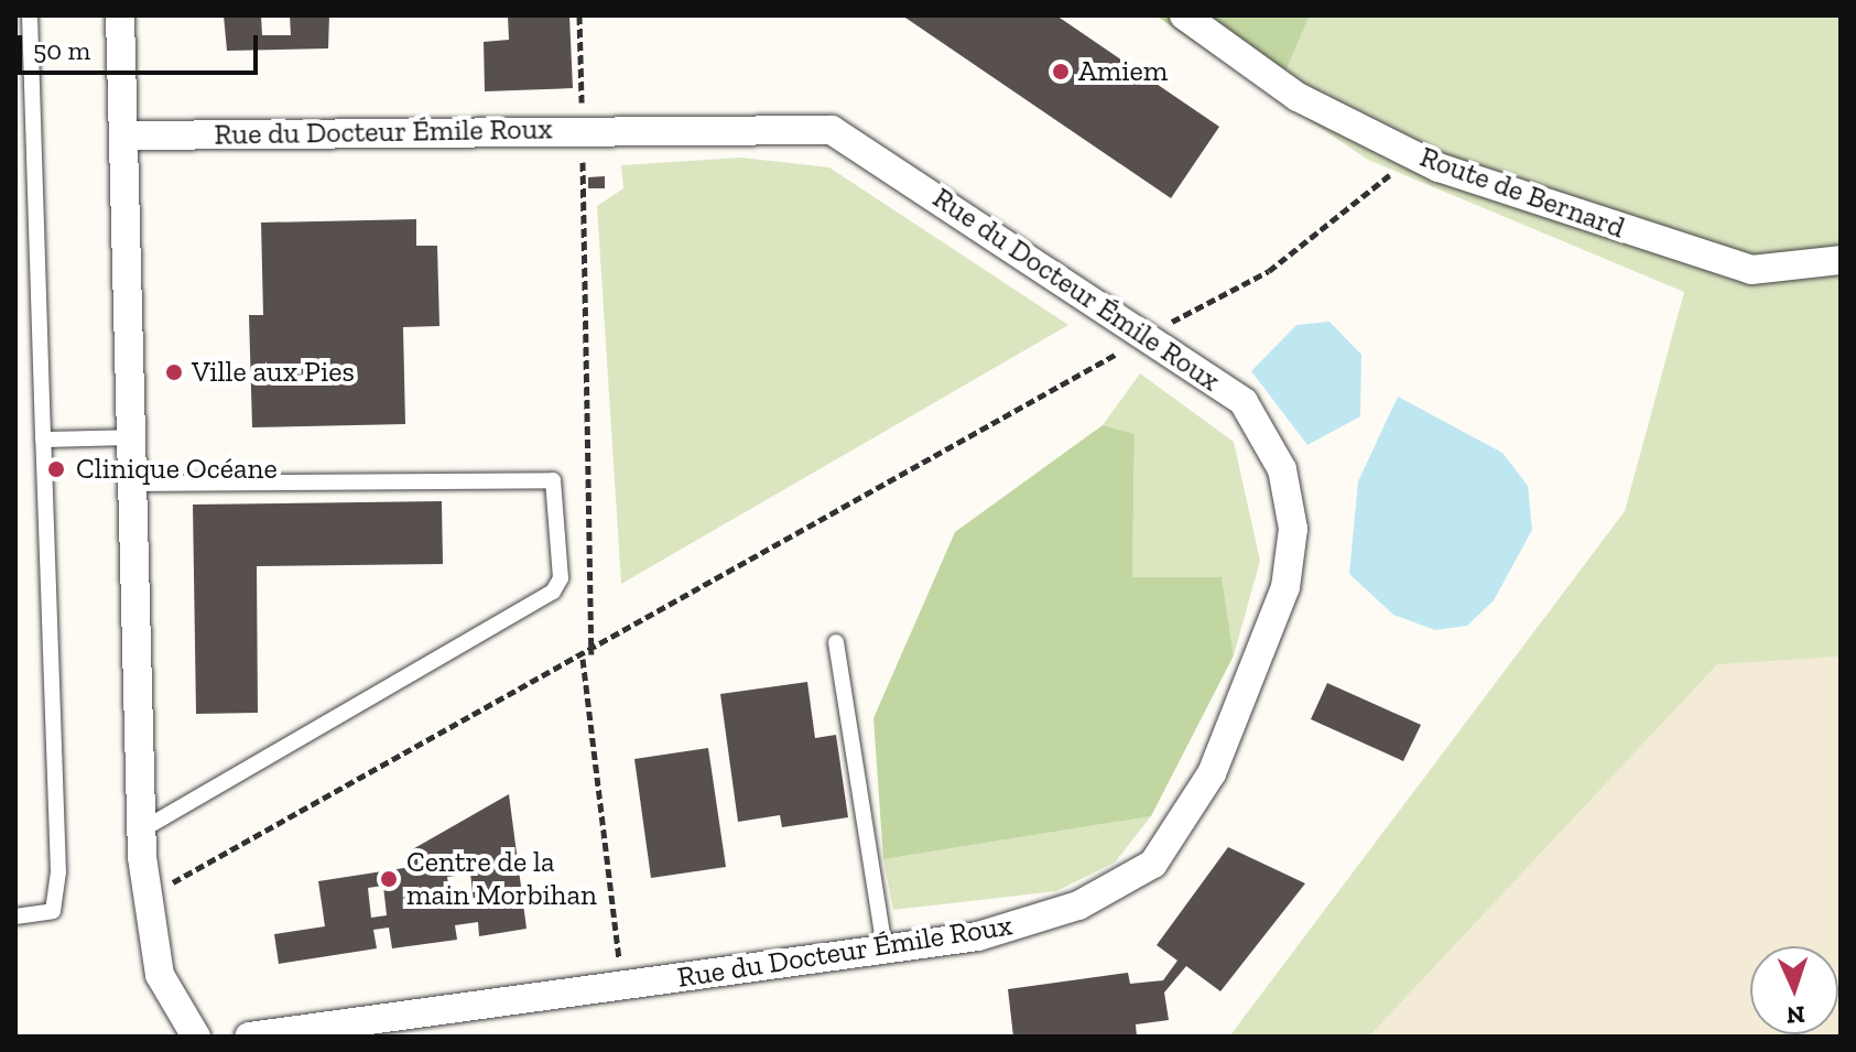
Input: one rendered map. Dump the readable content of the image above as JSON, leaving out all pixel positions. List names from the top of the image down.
{
  "streets": {
    "street": ["Rue du Docteur Émile Roux", "Route de Bernard"]
  },
  "places": [
    "Amiem",
    "Ville aux Pies",
    "Clinique Océane",
    "Centre de la main Morbihan"
  ],
  "scale_bar": "50 m",
  "north": "bottom"
}
